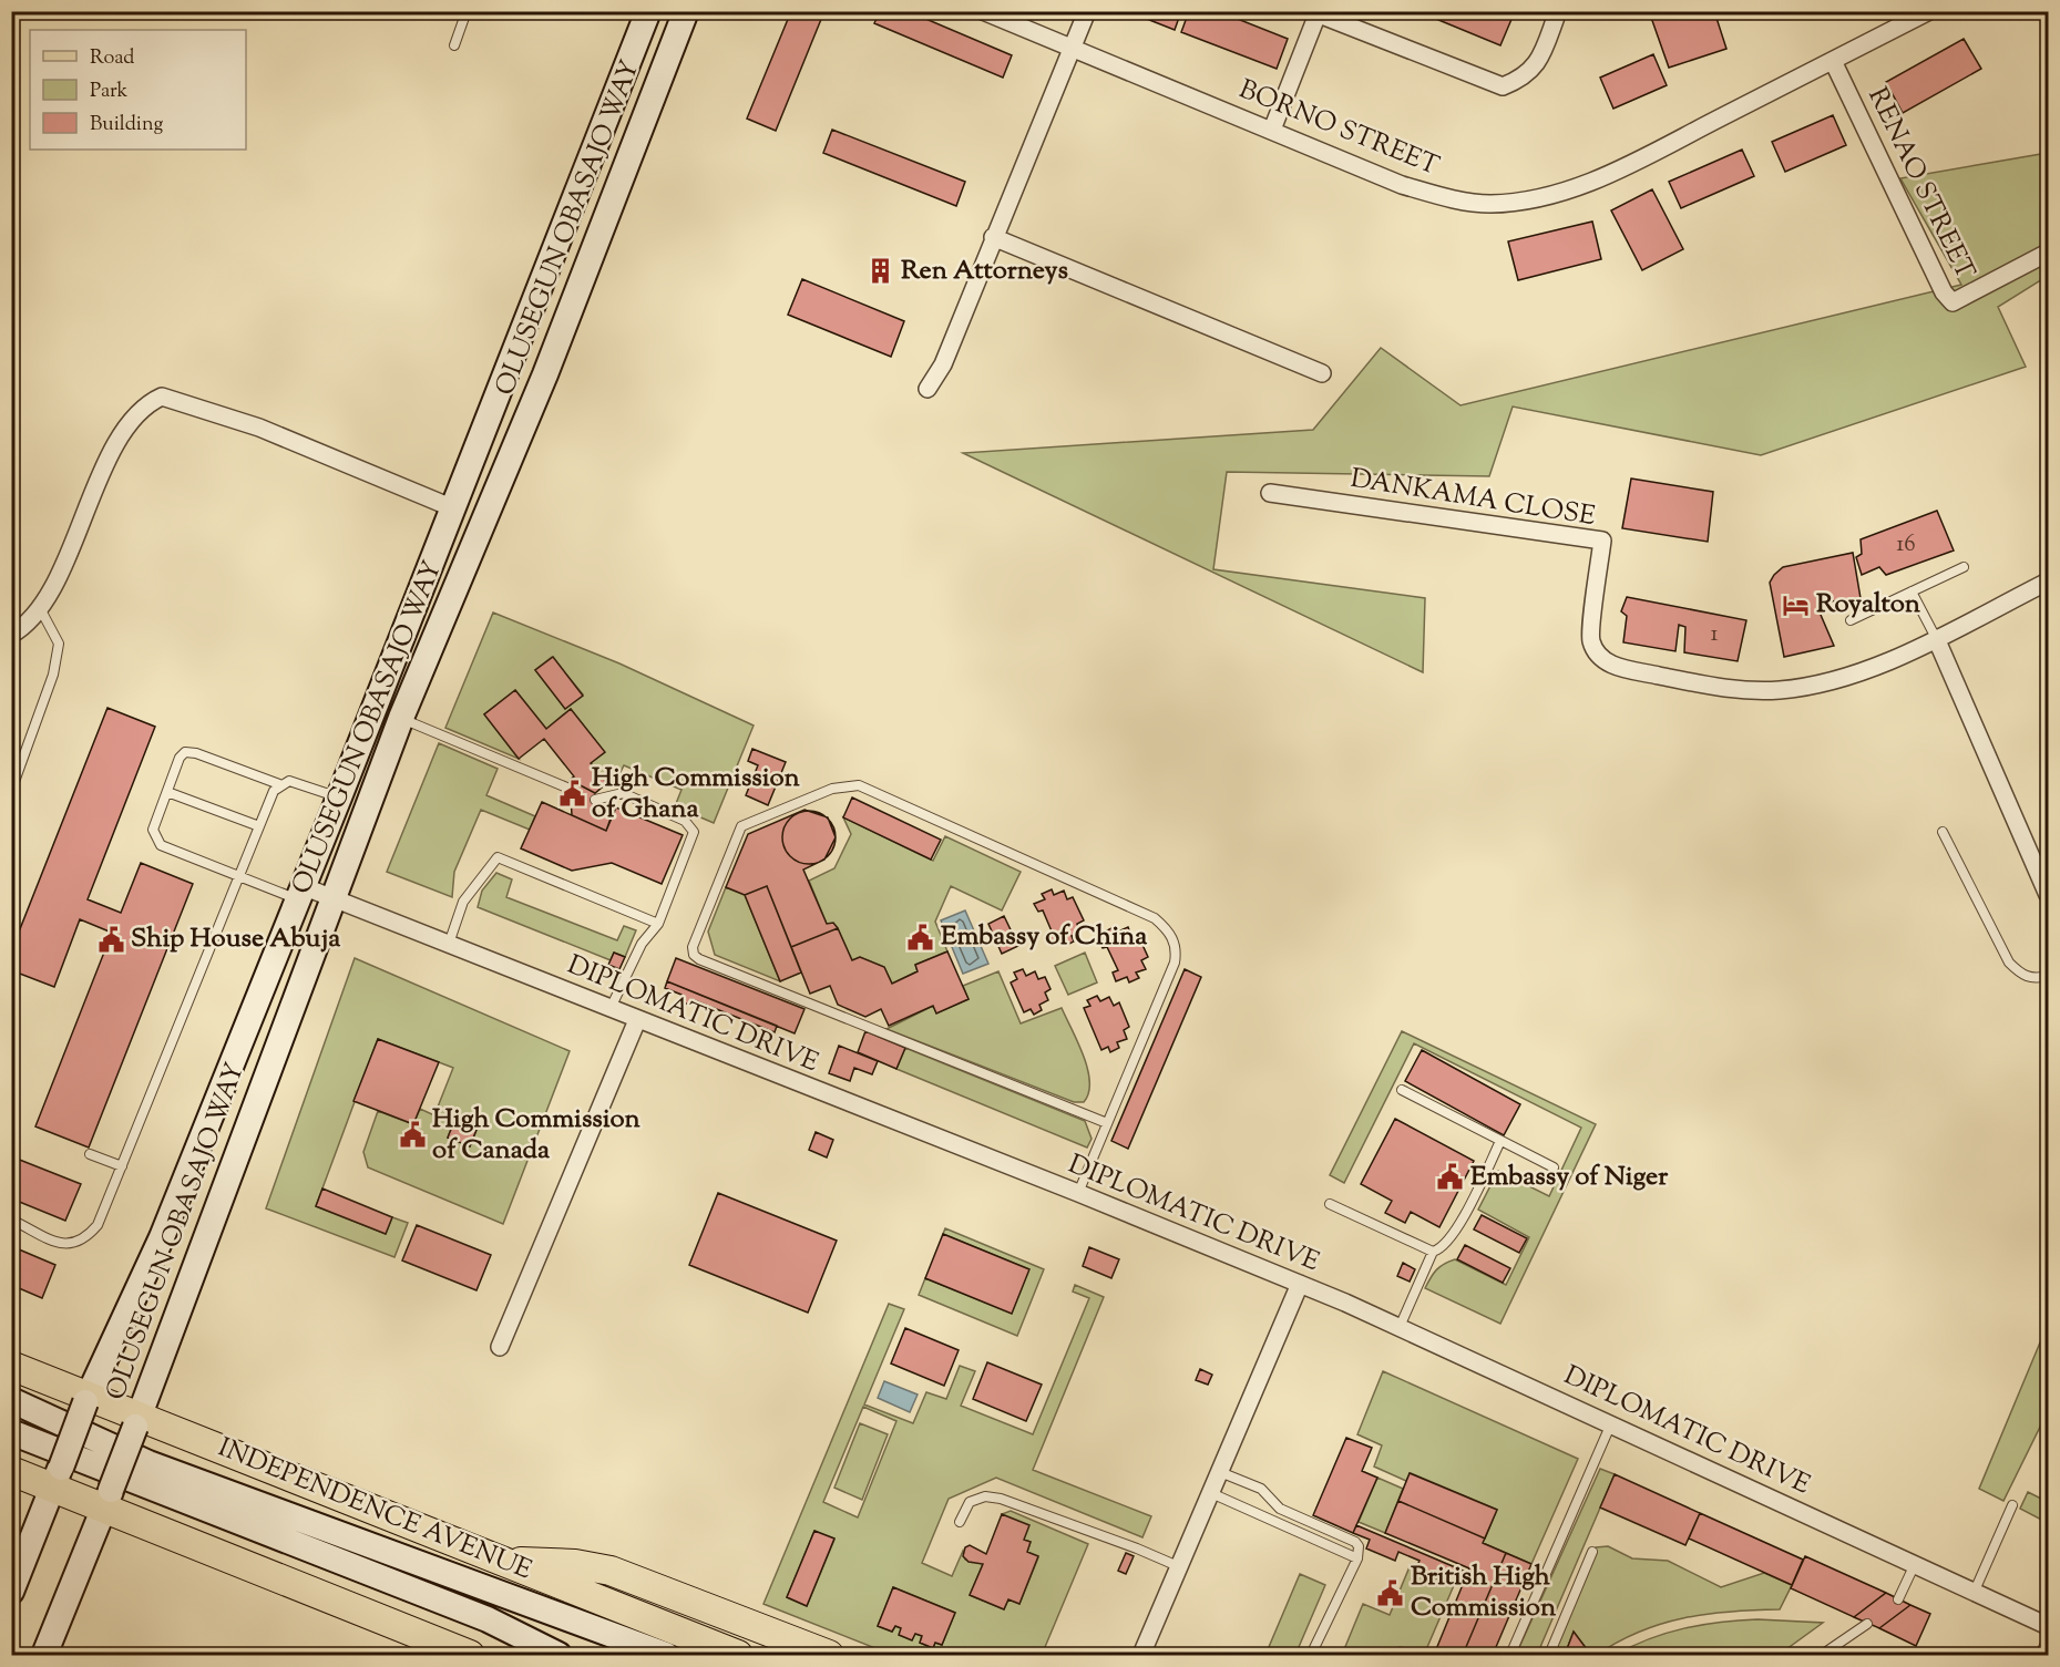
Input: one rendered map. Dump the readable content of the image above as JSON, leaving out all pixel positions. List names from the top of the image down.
{
  "streets": {
    "main road": ["OLUSEGUN OBASAJO WAY", "INDEPENDENCE AVENUE"],
    "street": [
      "BORNO STREET",
      "RENAO STREET",
      "DANKAMA CLOSE",
      "DIPLOMATIC DRIVE"
    ]
  },
  "crossings": [
    ["BORNO STREET", "RENAO STREET"],
    ["OLUSEGUN OBASAJO WAY", "DIPLOMATIC DRIVE"],
    ["OLUSEGUN OBASAJO WAY", "INDEPENDENCE AVENUE"]
  ],
  "places": {
    "building": ["Ren Attorneys"],
    "hotel": ["Royalton"],
    "public building": [
      "High Commission of Ghana",
      "Embassy of China",
      "Ship House Abuja",
      "High Commission of Canada",
      "Embassy of Niger",
      "British High Commission"
    ]
  },
  "house_numbers": ["16", "1"],
  "legend": ["Road", "Park", "Building"]
}
